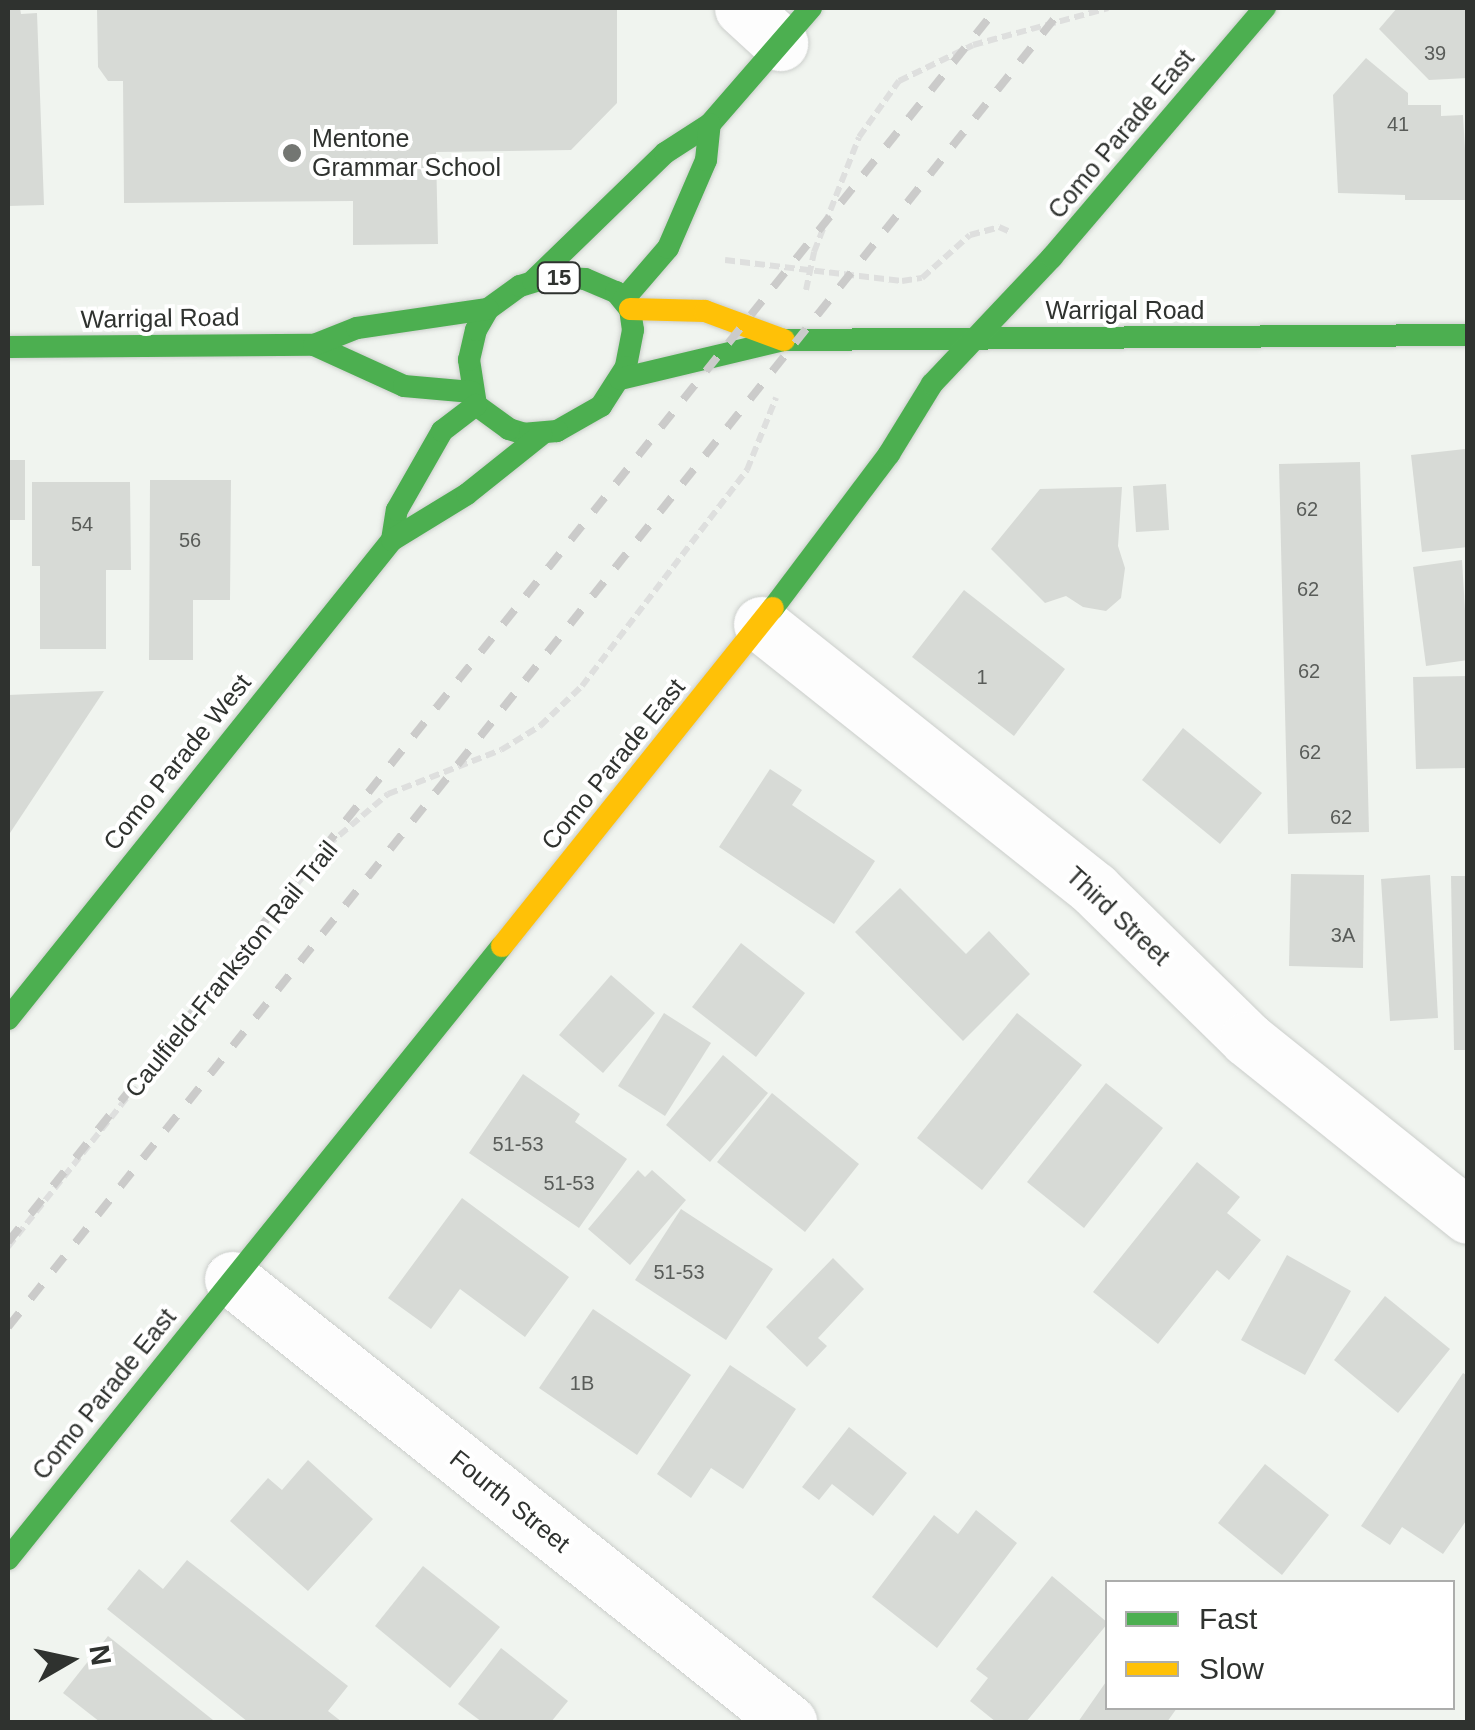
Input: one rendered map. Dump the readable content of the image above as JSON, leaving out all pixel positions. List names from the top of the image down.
{
  "streets": {
    "street": [
      "Como Parade East",
      "15",
      "Warrigal Road",
      "Como Parade West",
      "Third Street",
      "Fourth Street"
    ],
    "path": ["Caulfield-Frankston Rail Trail"]
  },
  "crossings": [
    ["Como Parade East", "Warrigal Road"],
    ["Como Parade East", "Third Street"],
    ["Como Parade East", "Fourth Street"],
    ["15", "Warrigal Road"],
    ["15", "Como Parade West"],
    ["Warrigal Road", "Como Parade West"],
    ["Warrigal Road", "Caulfield-Frankston Rail Trail"]
  ],
  "places": ["Mentone Grammar School"],
  "house_numbers": [
    "39",
    "41",
    "62",
    "54",
    "56",
    "62",
    "62",
    "1",
    "62",
    "62",
    "3A",
    "51-53",
    "51-53",
    "51-53",
    "1B"
  ],
  "legend": ["Fast", "Slow"],
  "north": "right"
}
